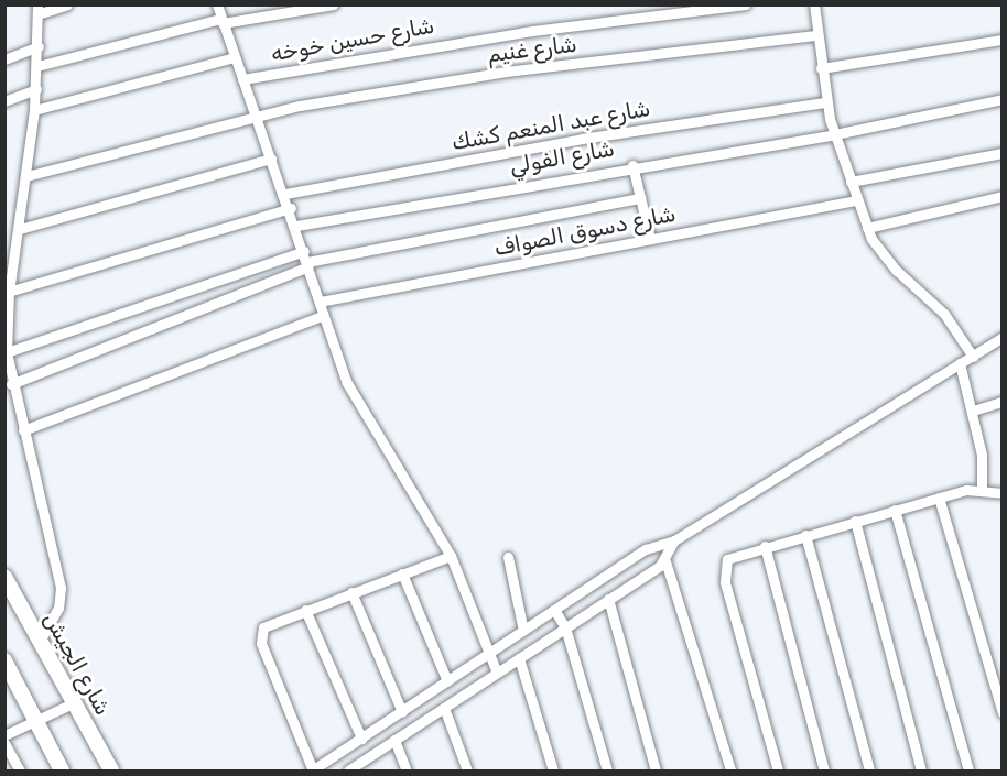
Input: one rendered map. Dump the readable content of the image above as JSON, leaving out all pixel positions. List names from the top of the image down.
{
  "streets": {
    "main road": ["شارع الجيش"],
    "street": [
      "شارع حسين خوخه",
      "شارع غنيم",
      "شارع عبد المنعم كشك",
      "شارع الفولي",
      "شارع دسوق الصواف"
    ]
  }
}
